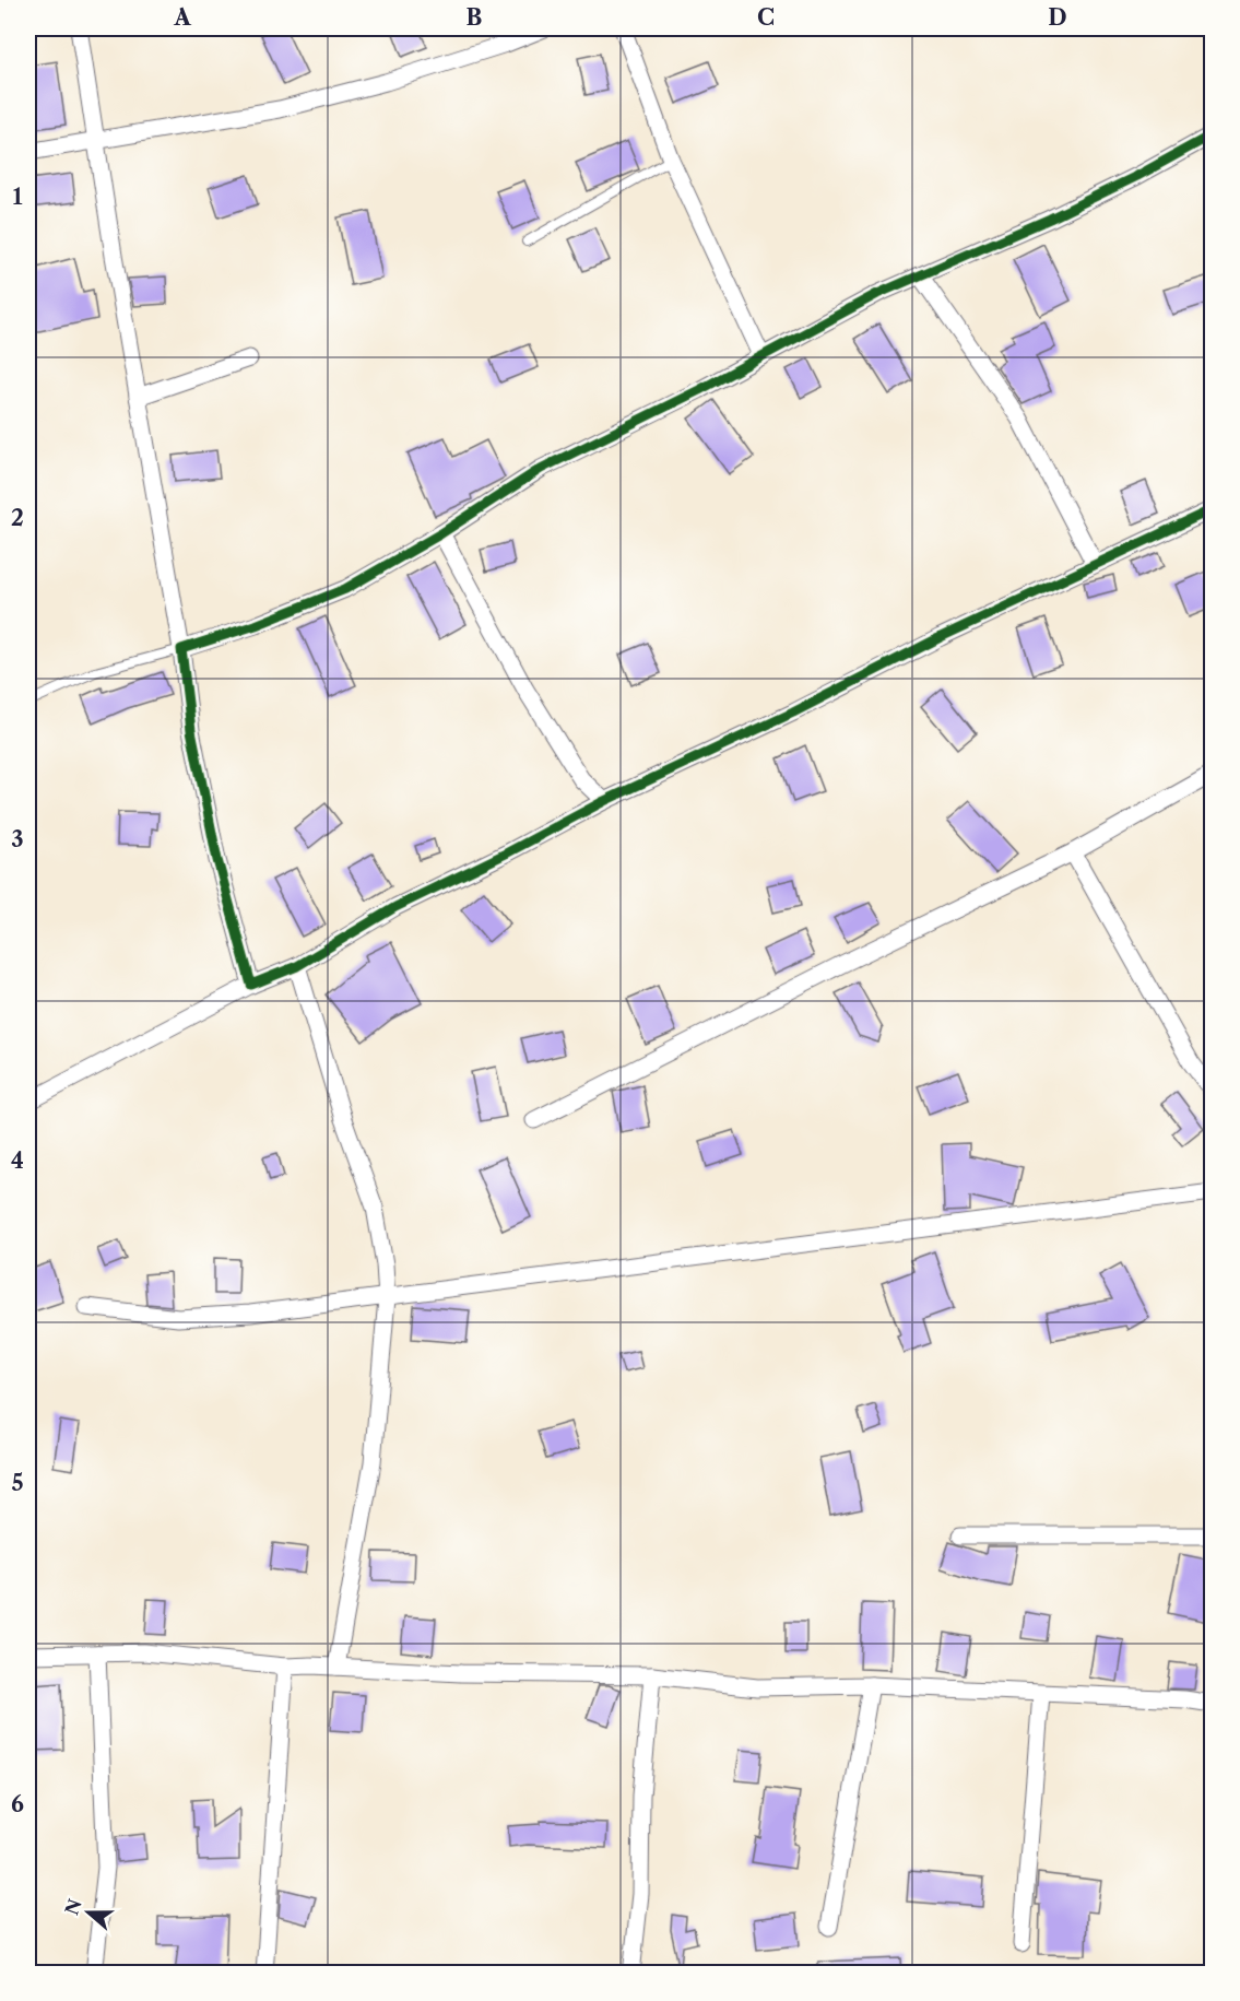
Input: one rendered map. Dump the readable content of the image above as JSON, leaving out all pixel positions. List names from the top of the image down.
{
  "north": "left",
  "grid": {
    "columns": [
      "A",
      "B",
      "C",
      "D"
    ],
    "rows": [
      "1",
      "2",
      "3",
      "4",
      "5",
      "6"
    ]
  }
}
